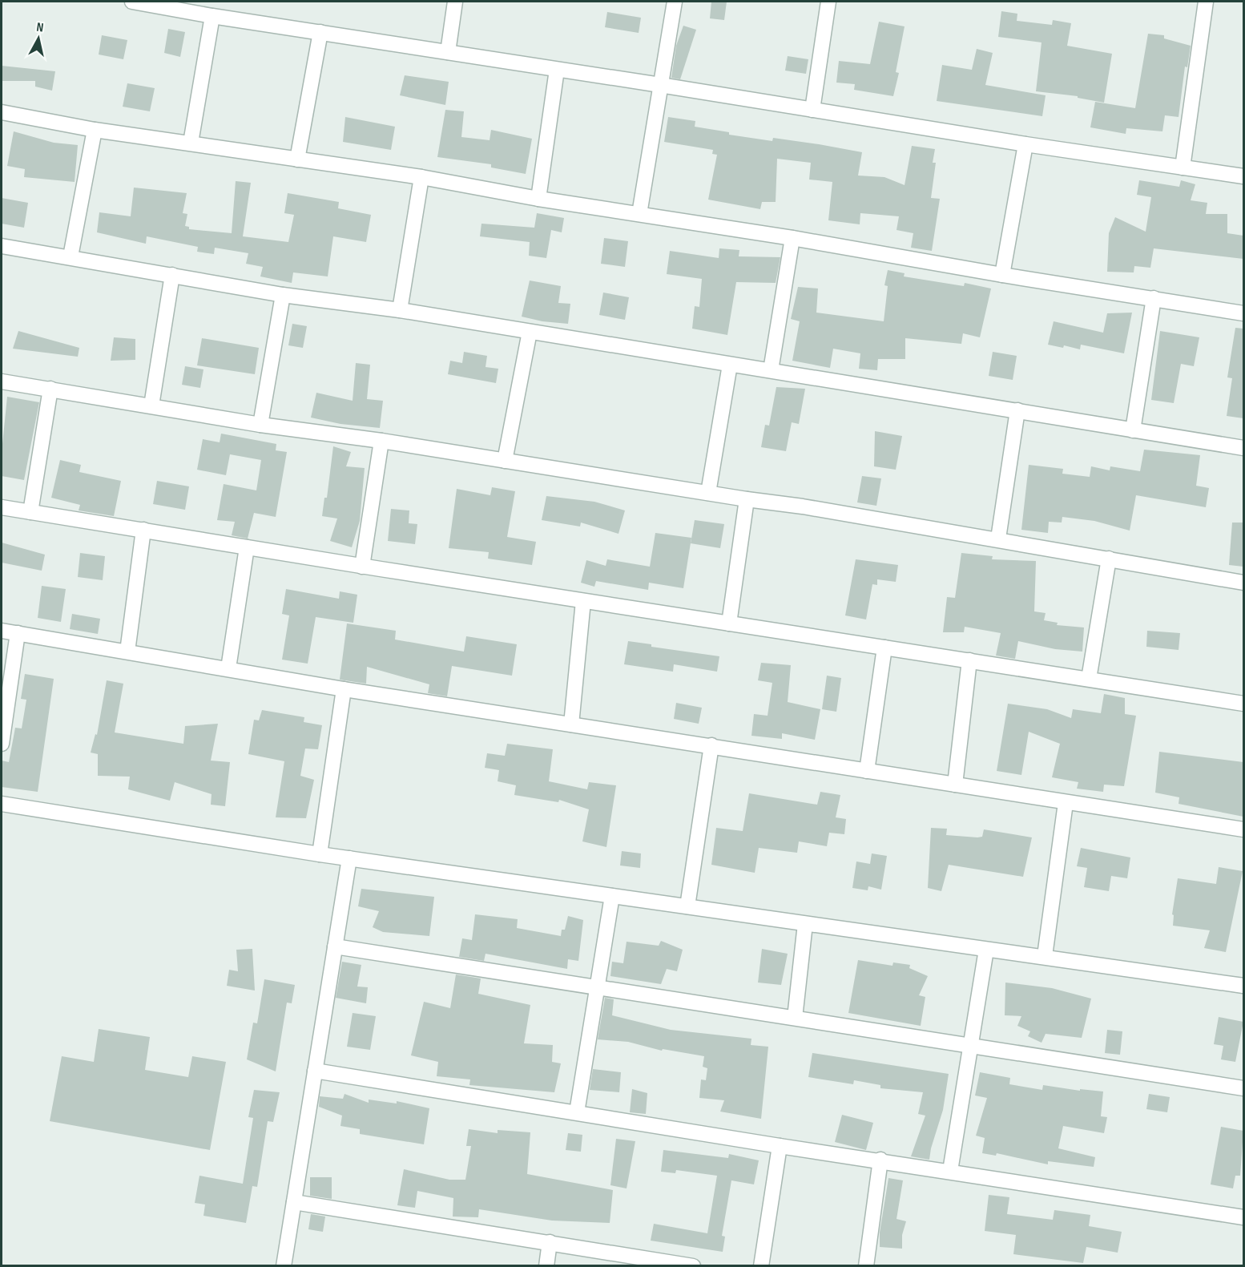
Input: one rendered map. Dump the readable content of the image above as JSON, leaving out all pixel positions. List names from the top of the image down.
{
  "north": "top"
}
